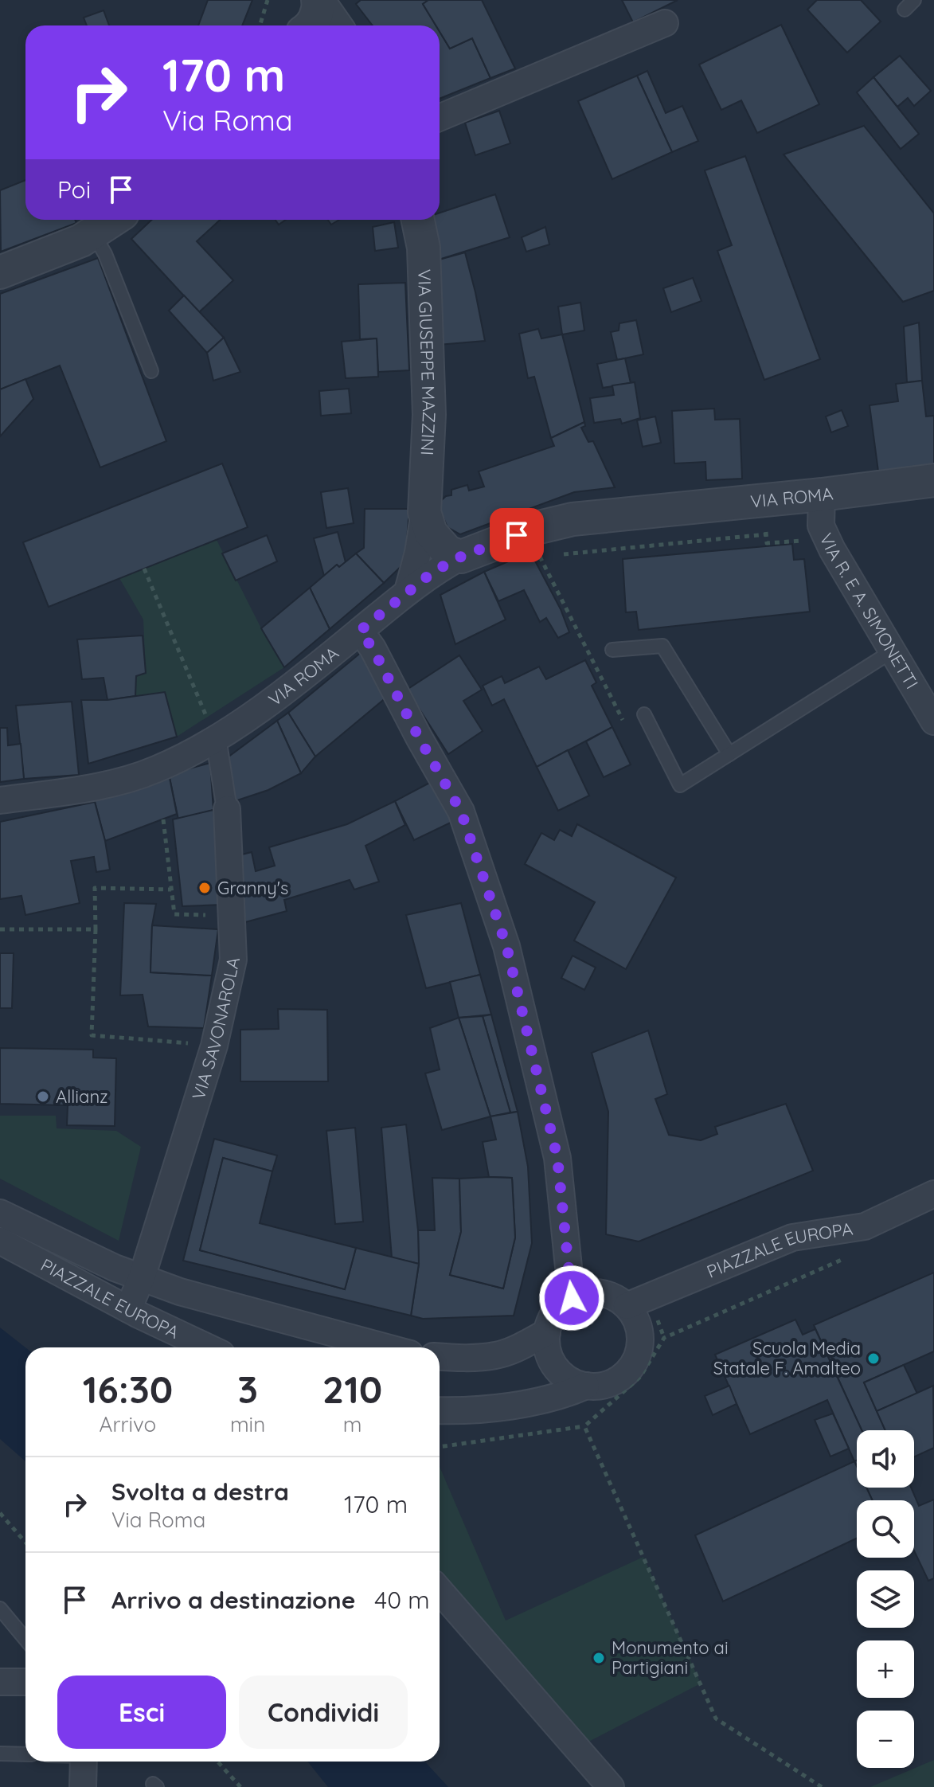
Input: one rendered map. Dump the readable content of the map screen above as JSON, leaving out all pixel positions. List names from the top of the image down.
{
  "streets": {
    "street": [
      "VIA GIUSEPPE MAZZINI",
      "VIA ROMA",
      "VIA R. E A. SIMONETTI",
      "VIA SAVONAROLA",
      "PIAZZALE EUROPA"
    ]
  },
  "crossings": [
    ["VIA GIUSEPPE MAZZINI", "VIA ROMA"],
    ["VIA ROMA", "VIA R. E A. SIMONETTI"],
    ["VIA ROMA", "VIA SAVONAROLA"],
    ["VIA SAVONAROLA", "PIAZZALE EUROPA"]
  ],
  "places": [
    "Granny's",
    "Allianz",
    "Scuola Media Statale F. Amalteo",
    "Monumento ai Partigiani"
  ],
  "page": {
    "turn": ["170 m", "Via Roma"],
    "then": "Poi",
    "eta": [
      "16:30",
      "Arrivo",
      "3",
      "min",
      "210",
      "m"
    ],
    "map_buttons": ["+", "−"],
    "list": [
      {
        "name": "Svolta a destra",
        "note": "Via Roma",
        "value": "170 m"
      },
      {
        "name": "Arrivo a destinazione",
        "value": "40 m"
      }
    ],
    "buttons": ["Esci", "Condividi"]
  }
}
